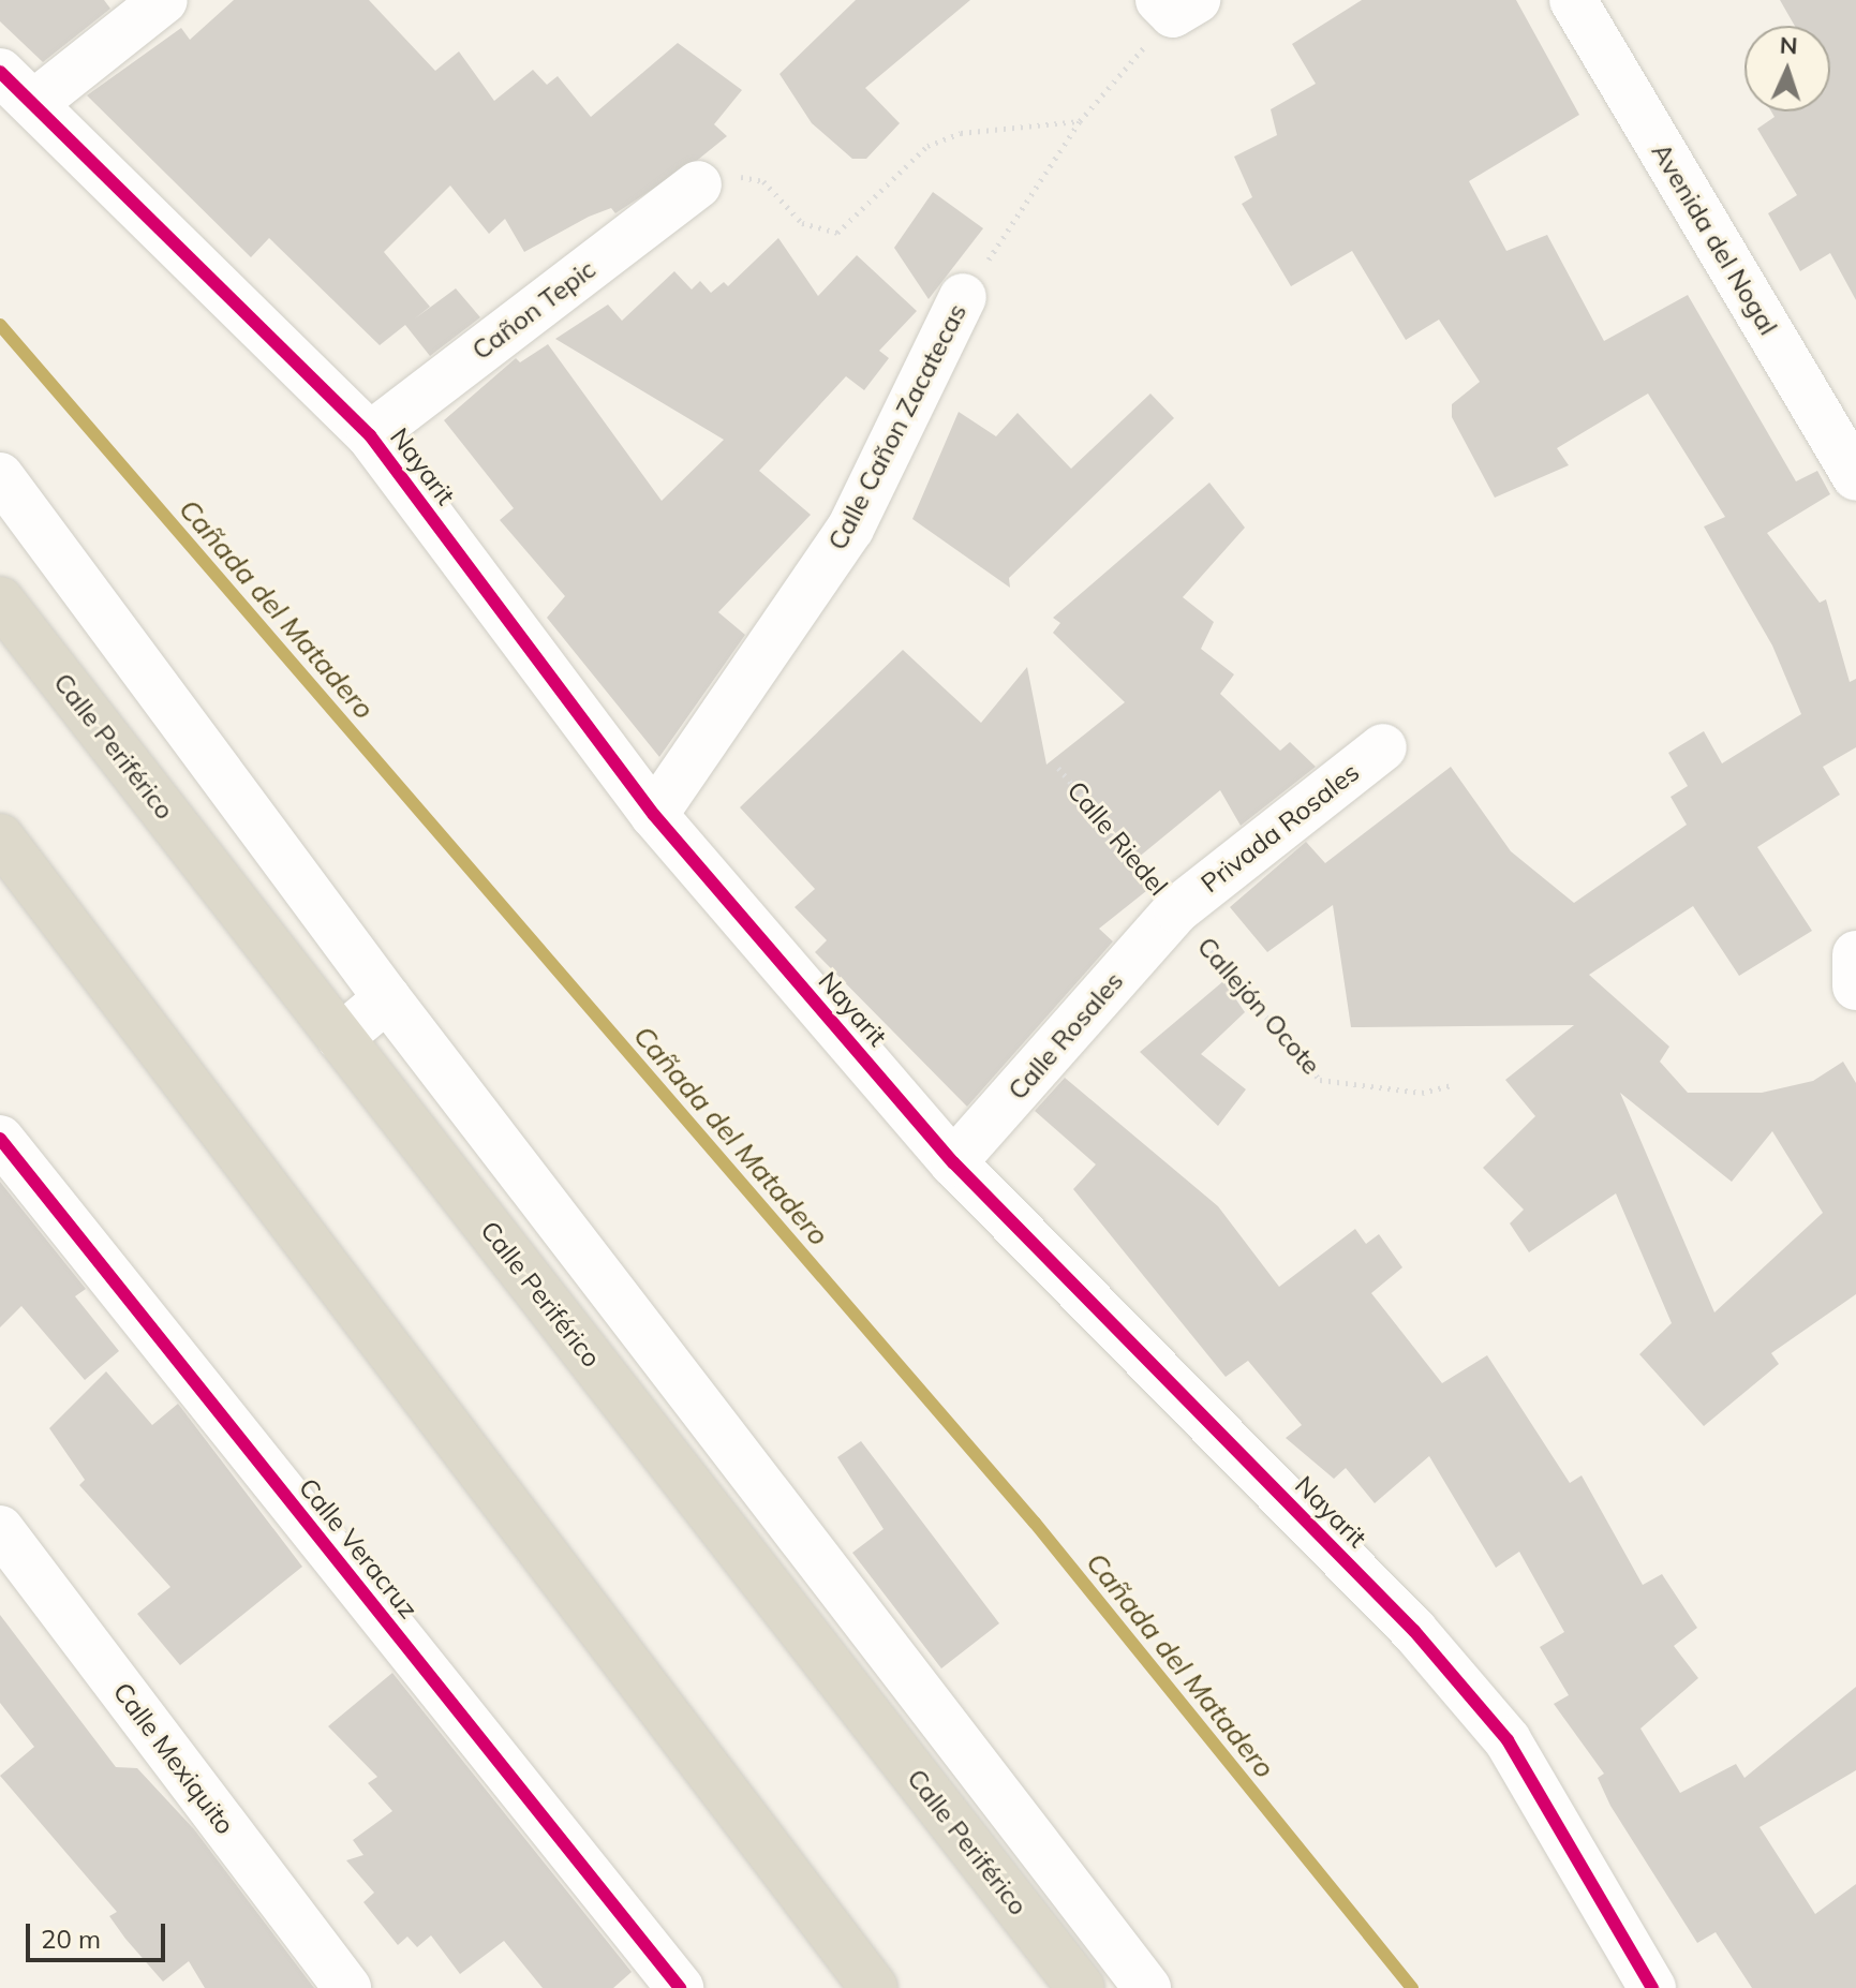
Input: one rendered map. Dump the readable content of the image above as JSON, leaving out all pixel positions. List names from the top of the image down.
{
  "streets": {
    "highway": ["Calle Periférico"],
    "street": [
      "Avenida del Nogal",
      "Cañon Tepic",
      "Calle Cañon Zacatecas",
      "Nayarit",
      "Privada Rosales",
      "Calle Rosales",
      "Calle Veracruz",
      "Calle Mexiquito"
    ],
    "path": ["Calle Riedel", "Callejón Ocote"]
  },
  "crossings": [
    ["Cañon Tepic", "Nayarit"],
    ["Calle Cañon Zacatecas", "Nayarit"],
    ["Nayarit", "Calle Rosales"],
    ["Privada Rosales", "Calle Riedel"],
    ["Privada Rosales", "Callejón Ocote"],
    ["Privada Rosales", "Calle Rosales"],
    ["Calle Riedel", "Callejón Ocote"],
    ["Calle Riedel", "Calle Rosales"],
    ["Callejón Ocote", "Calle Rosales"]
  ],
  "water": ["Cañada del Matadero"],
  "scale_bar": "20 m",
  "north": "top"
}
